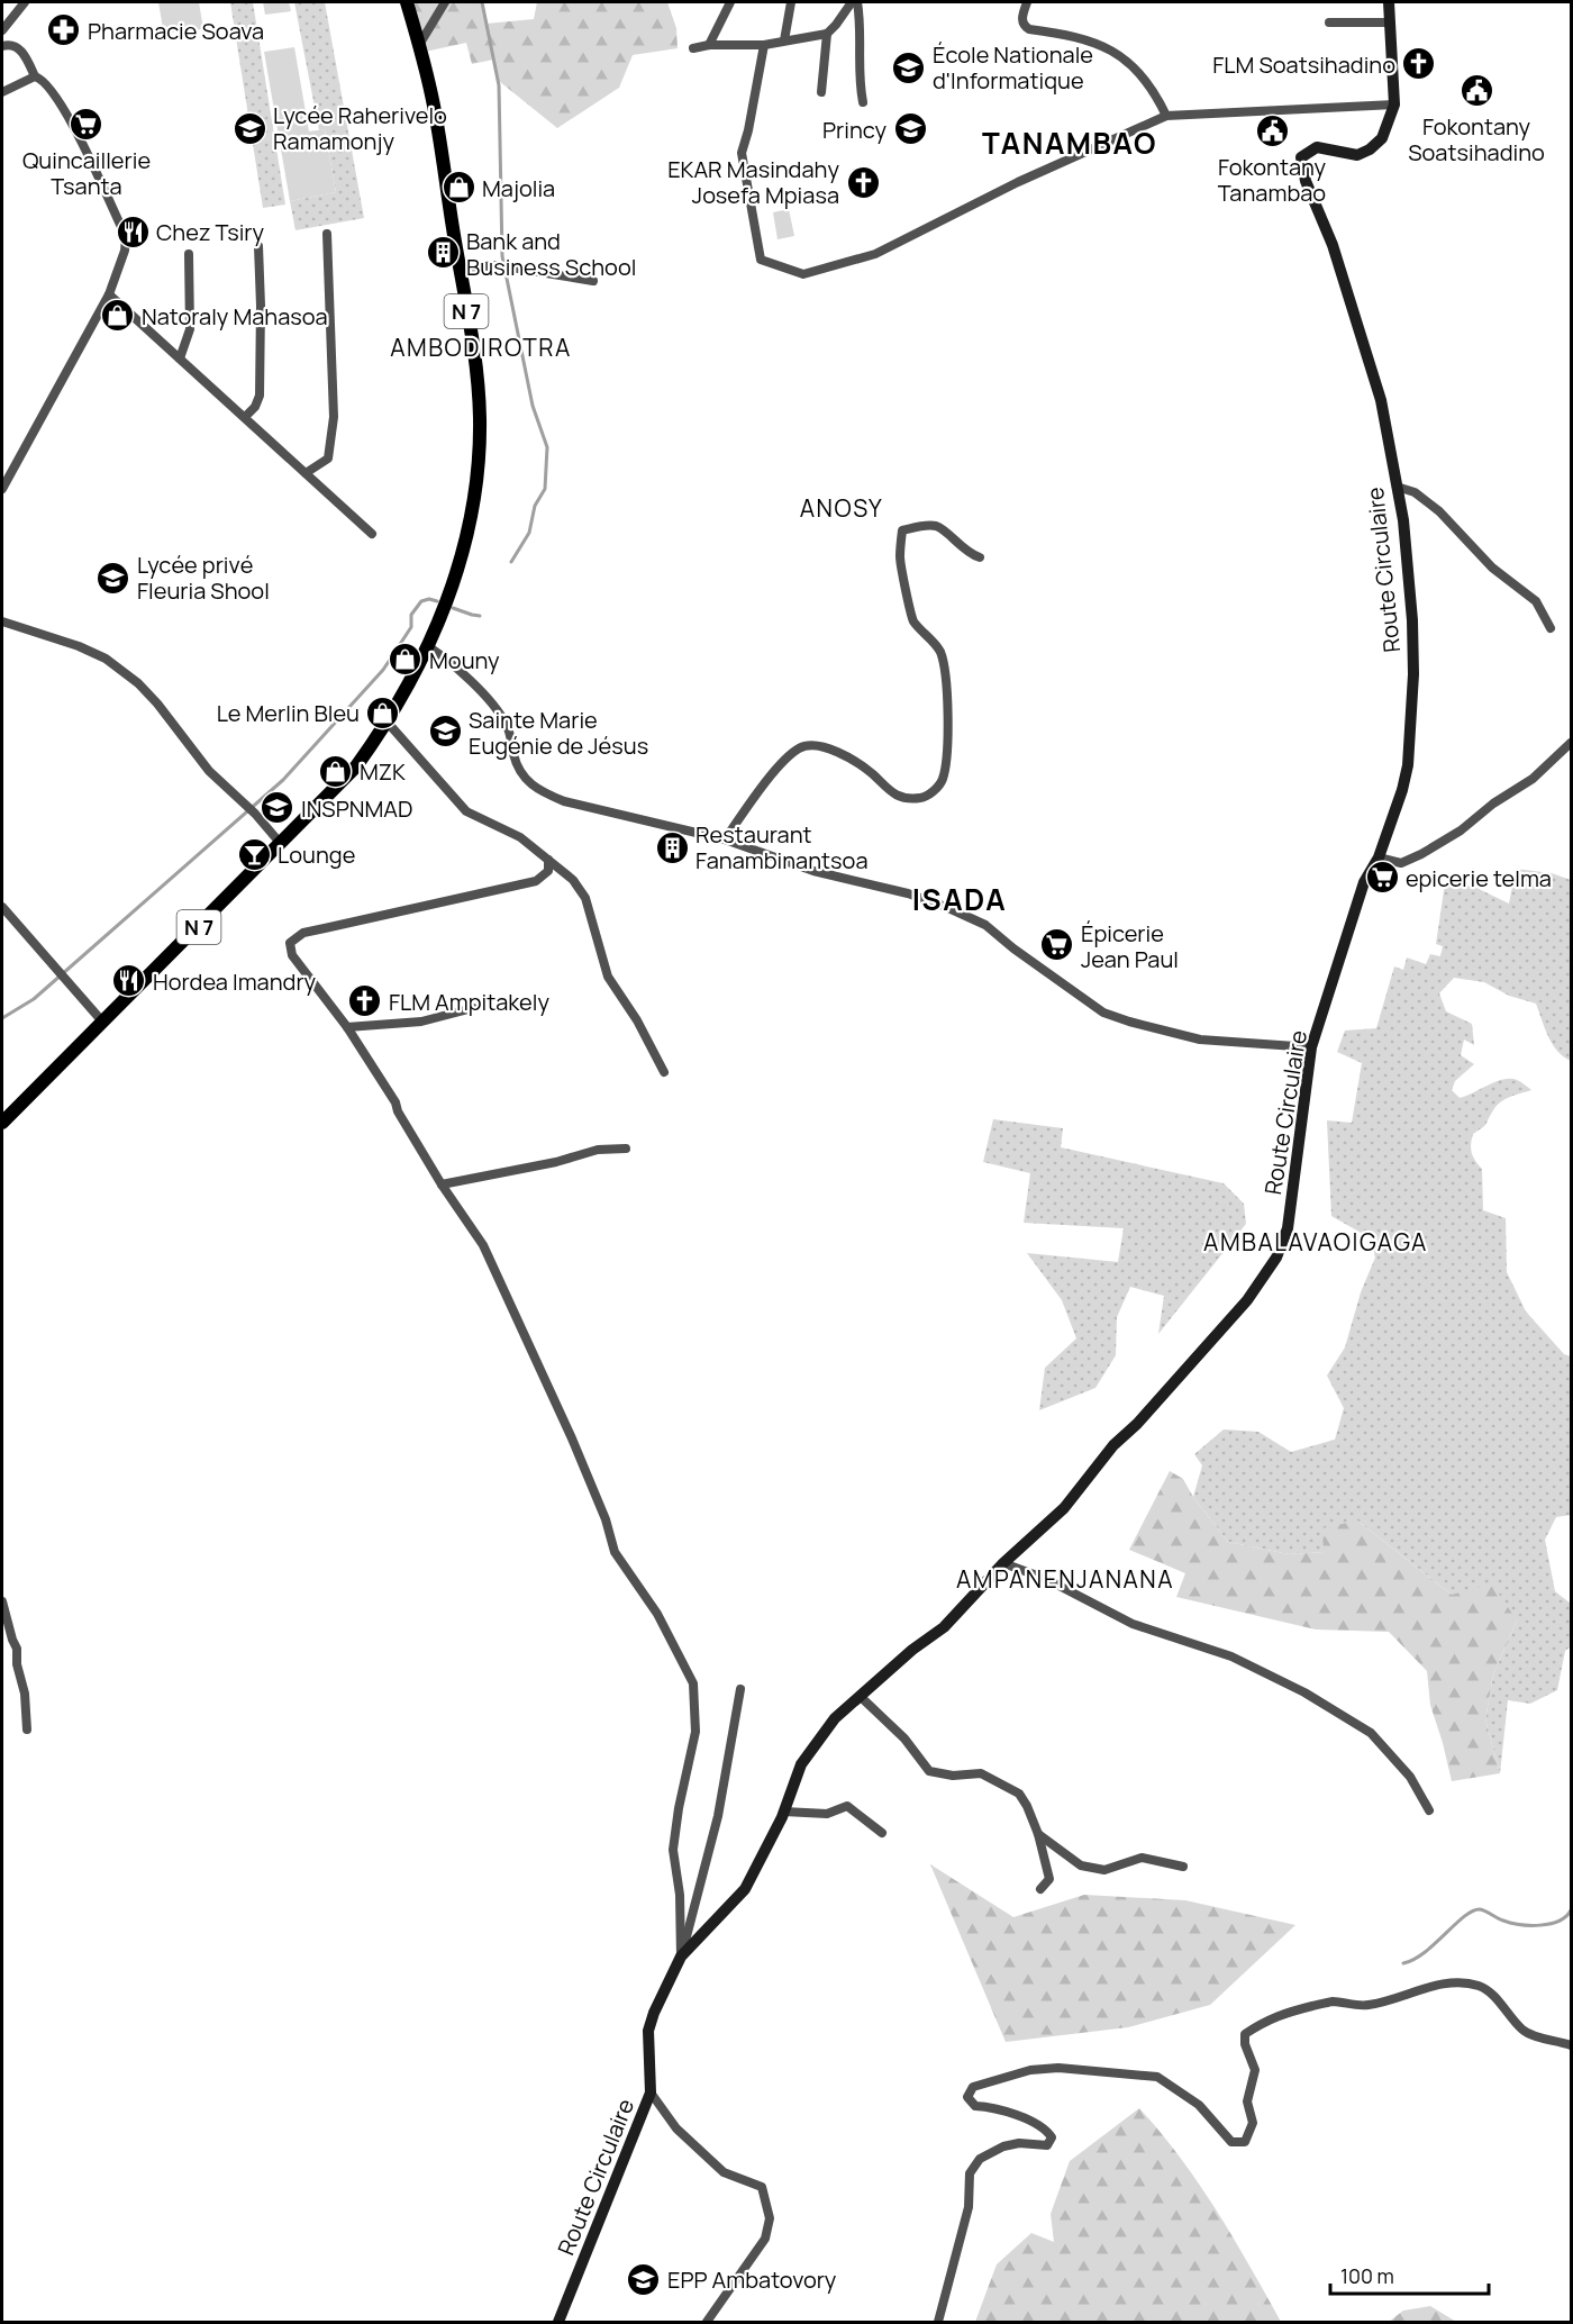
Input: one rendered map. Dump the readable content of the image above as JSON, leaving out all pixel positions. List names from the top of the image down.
{
  "streets": {
    "main road": ["N 7"],
    "street": ["Route Circulaire"]
  },
  "districts": [
    "TANAMBAO",
    "AMBODIROTRA",
    "ANOSY",
    "ISADA",
    "AMBALAVAOIGAGA",
    "AMPANENJANANA"
  ],
  "places": {
    "pharmacy": ["Pharmacie Soava"],
    "church": ["FLM Soatsihadino", "EKAR Masindahy Josefa Mpiasa", "FLM Ampitakely"],
    "school or university": [
      "École Nationale d'Informatique",
      "Lycée Raherivelo Ramamonjy",
      "Princy",
      "Lycée privé Fleuria Shool",
      "Sainte Marie Eugénie de Jésus",
      "INSPNMAD",
      "EPP Ambatovory"
    ],
    "public building": ["Fokontany Soatsihadino", "Fokontany Tanambao"],
    "supermarket": ["Quincaillerie Tsanta", "epicerie telma", "Épicerie Jean Paul"],
    "shop": [
      "Majolia",
      "Natoraly Mahasoa",
      "Mouny",
      "Le Merlin Bleu",
      "MZK"
    ],
    "restaurant": ["Chez Tsiry", "Hordea Imandry"],
    "building": ["Bank and Business School", "Restaurant Fanambinantsoa"],
    "bar": ["Lounge"]
  },
  "scale_bar": "100 m"
}
